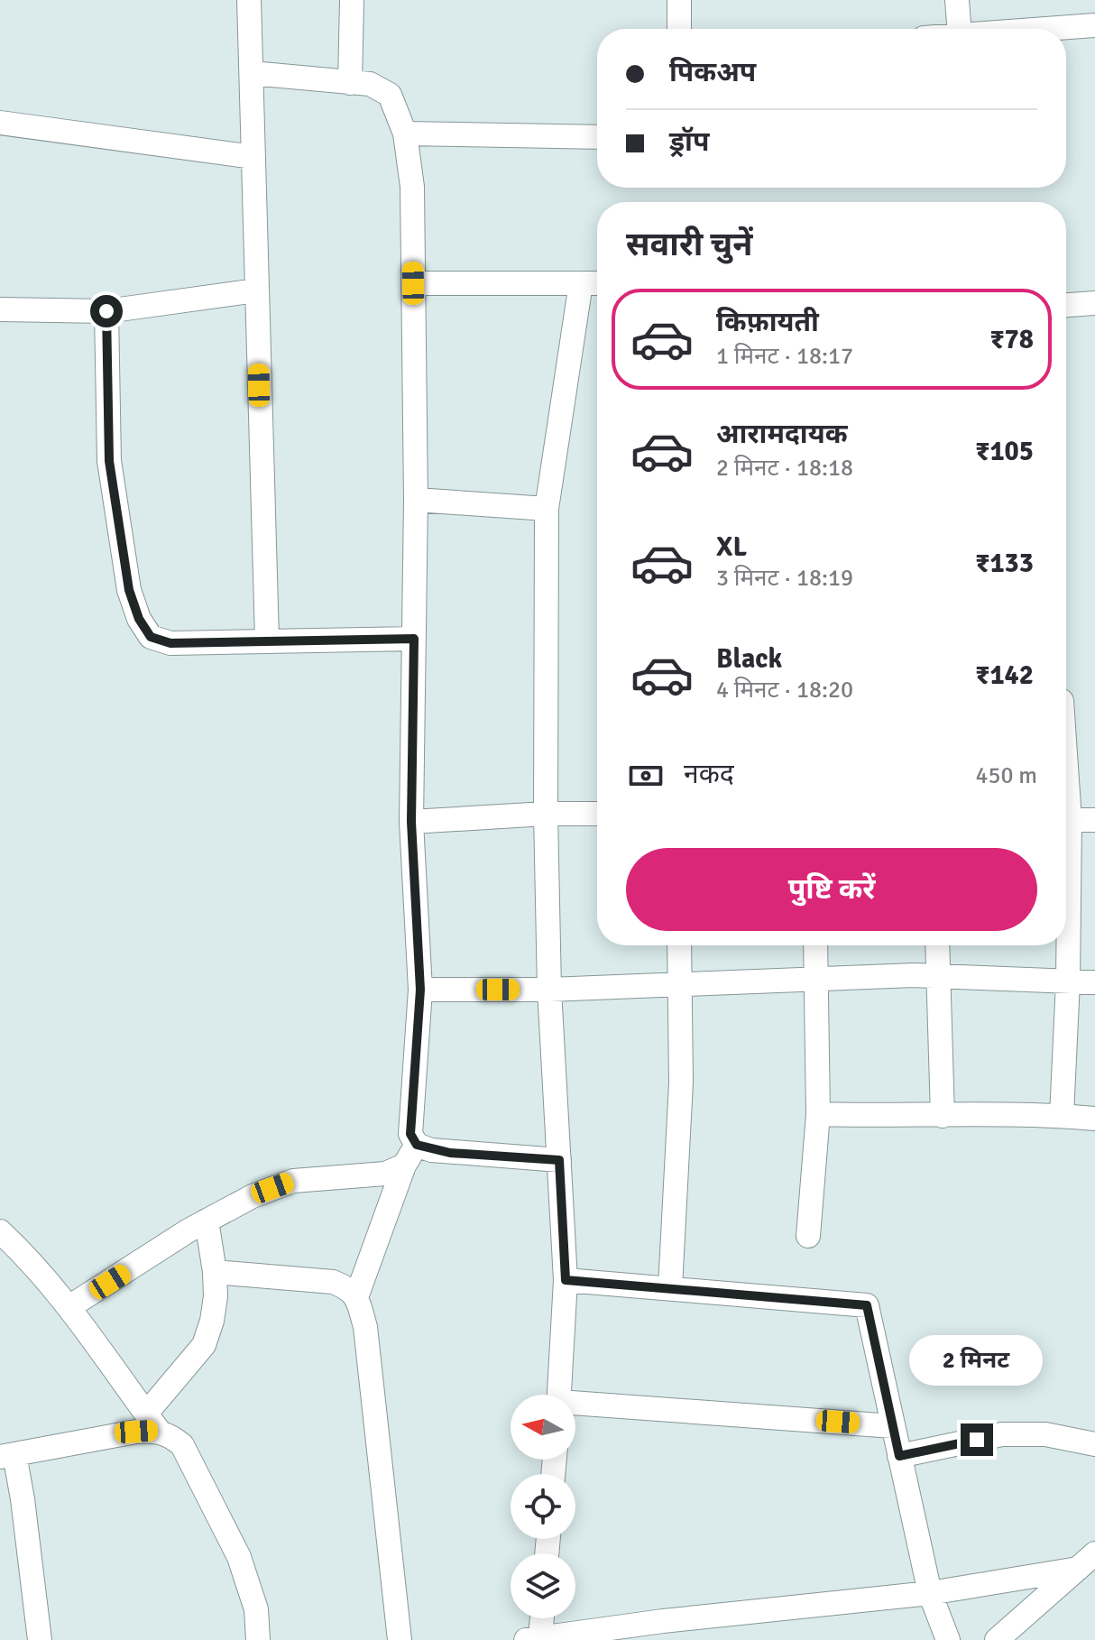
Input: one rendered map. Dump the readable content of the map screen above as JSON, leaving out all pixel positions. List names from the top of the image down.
{
  "north": "left",
  "page": {
    "banner": ["पिकअप", "ड्रॉप"],
    "heading": "सवारी चुनें",
    "list": [
      {
        "name": "किफ़ायती",
        "note": "1 मिनट · 18:17",
        "value": "₹78"
      },
      {
        "name": "आरामदायक",
        "note": "2 मिनट · 18:18",
        "value": "₹105"
      },
      {
        "name": "XL",
        "note": "3 मिनट · 18:19",
        "value": "₹133"
      },
      {
        "name": "Black",
        "note": "4 मिनट · 18:20",
        "value": "₹142"
      }
    ],
    "pay": ["नकद", "450 m"],
    "buttons": "पुष्टि करें",
    "bubble": "2 मिनट"
  }
}
